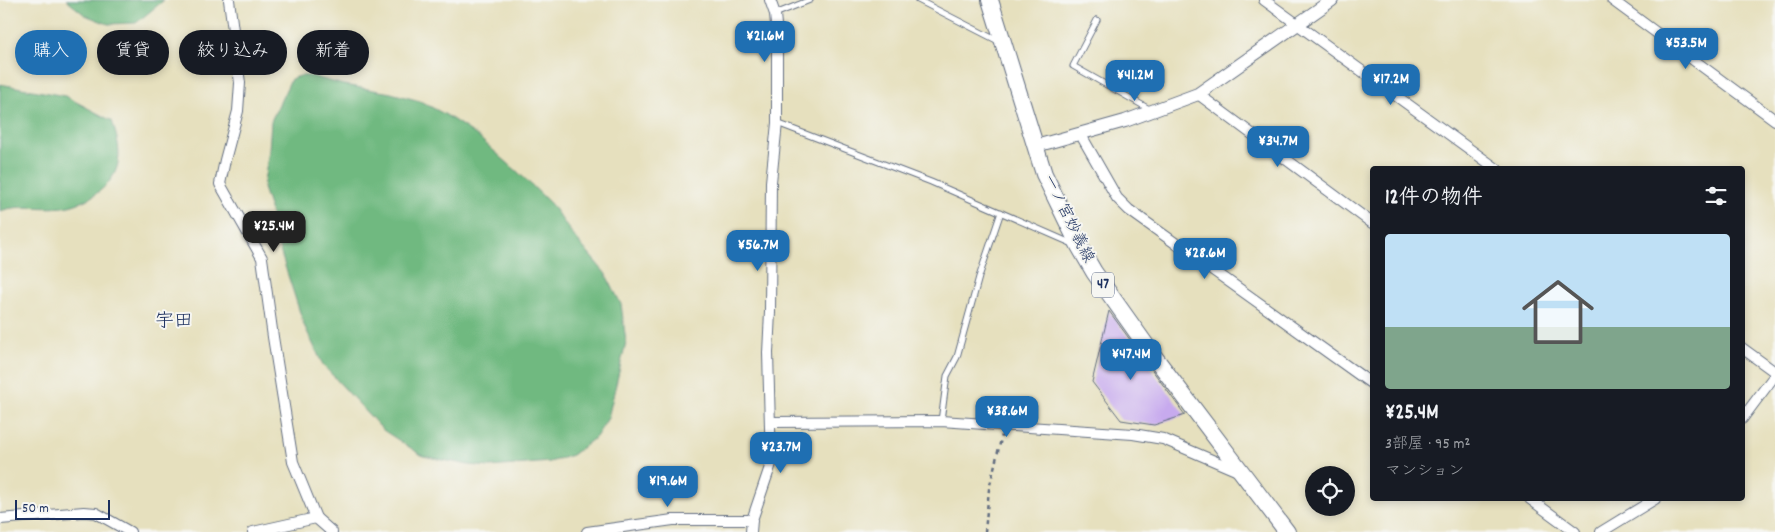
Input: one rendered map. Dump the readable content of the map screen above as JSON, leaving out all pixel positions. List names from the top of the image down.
{
  "streets": {
    "main road": ["一ノ宮妙義線", "47"]
  },
  "districts": ["宇田"],
  "scale_bar": "50 m",
  "page": {
    "price": [
      "¥21.6M",
      "¥53.5M",
      "¥41.2M",
      "¥17.2M",
      "¥34.7M",
      "¥25.4M",
      "¥56.7M",
      "¥28.6M",
      "¥47.4M",
      "¥38.6M",
      "¥23.7M",
      "¥19.6M"
    ],
    "chip": [
      "購入",
      "賃貸",
      "絞り込み",
      "新着"
    ],
    "heading": "12件の物件",
    "list": [
      {
        "name": "¥25.4M",
        "note": "3部屋 · 95 m² · マンション"
      }
    ],
    "scale": "50 m"
  }
}
